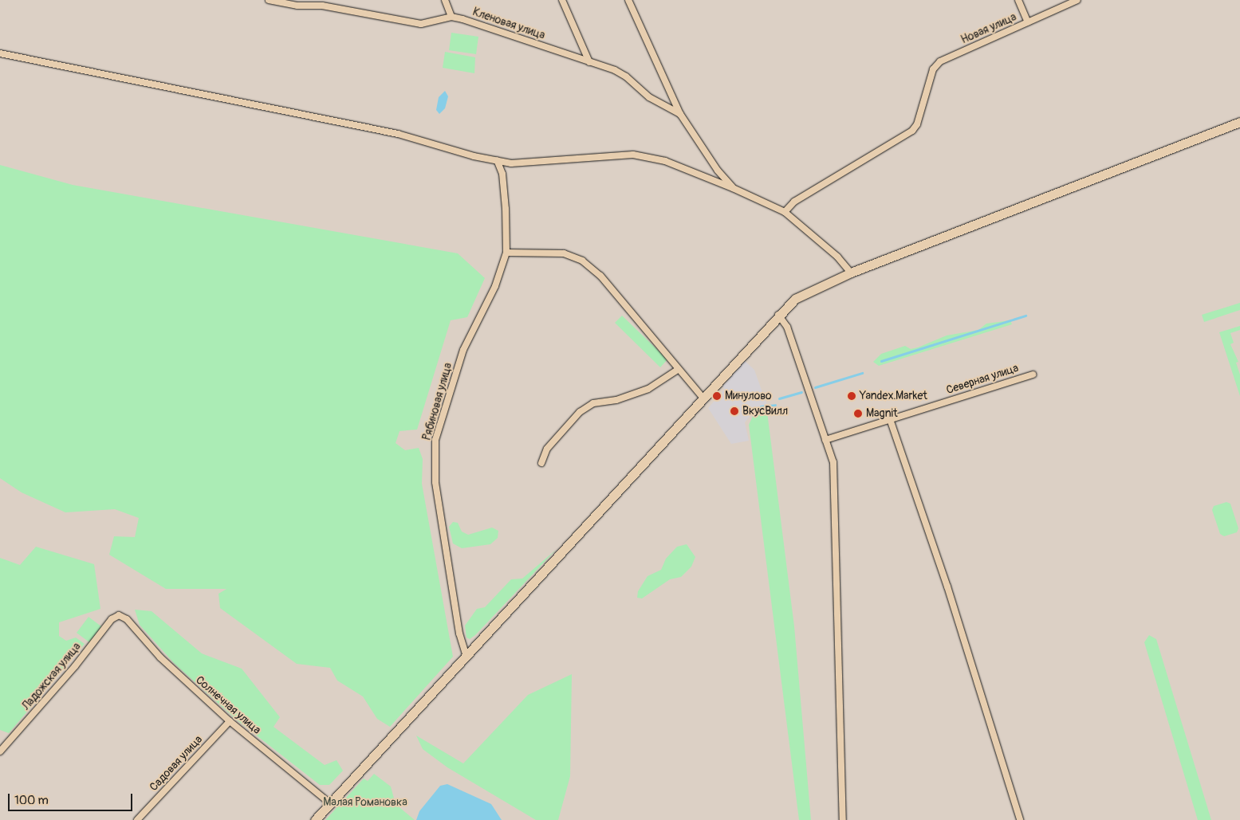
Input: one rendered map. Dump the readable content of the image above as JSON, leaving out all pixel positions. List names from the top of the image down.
{
  "streets": {
    "street": [
      "Кленовая улица",
      "Новая улица",
      "Северная улица",
      "Рябиновая улица",
      "Ладожская улица",
      "Солнечная улица",
      "Садовая улица"
    ]
  },
  "crossings": [
    ["Ладожская улица", "Солнечная улица"],
    ["Солнечная улица", "Садовая улица"]
  ],
  "parks": ["Малая Романовка"],
  "places": [
    "Минулово",
    "Yandex.Market",
    "ВкусВилл",
    "Magnit"
  ],
  "scale_bar": "100 m"
}
